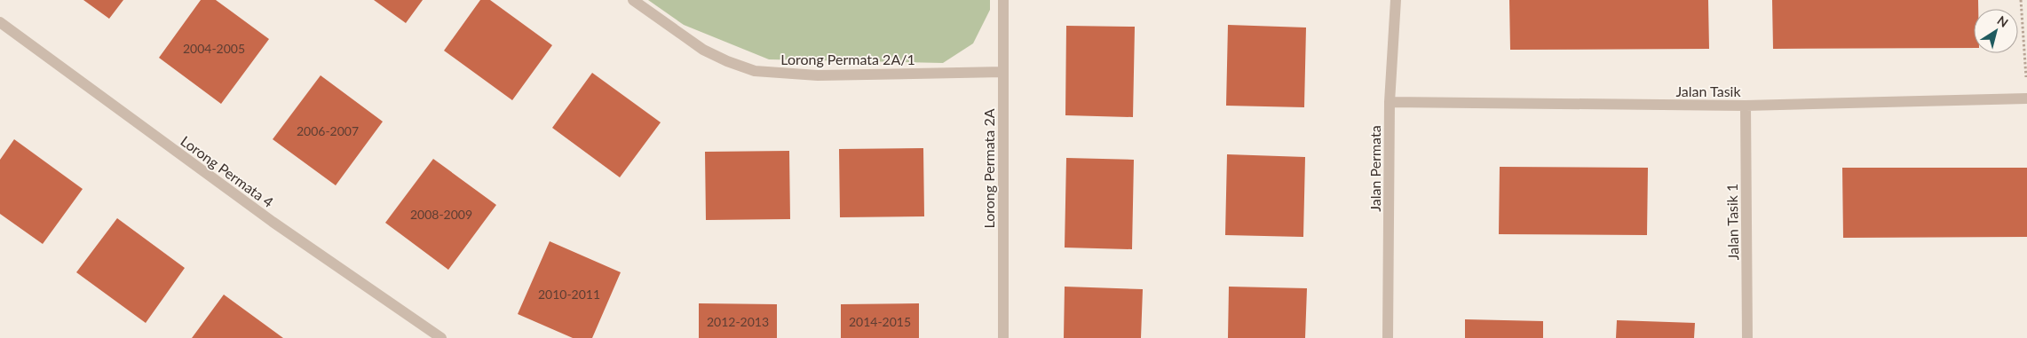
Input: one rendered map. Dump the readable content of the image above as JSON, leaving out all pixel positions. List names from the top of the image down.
{
  "streets": {
    "street": [
      "Lorong Permata 2A/1",
      "Jalan Tasik",
      "Lorong Permata 2A",
      "Jalan Permata",
      "Lorong Permata 4",
      "Jalan Tasik 1"
    ]
  },
  "crossings": [
    ["Lorong Permata 2A/1", "Lorong Permata 2A"],
    ["Jalan Tasik", "Jalan Permata"],
    ["Jalan Tasik", "Jalan Tasik 1"]
  ],
  "house_numbers": [
    "2004-2005",
    "2006-2007",
    "2008-2009",
    "2010-2011",
    "2012-2013",
    "2014-2015"
  ],
  "north": "top right"
}
